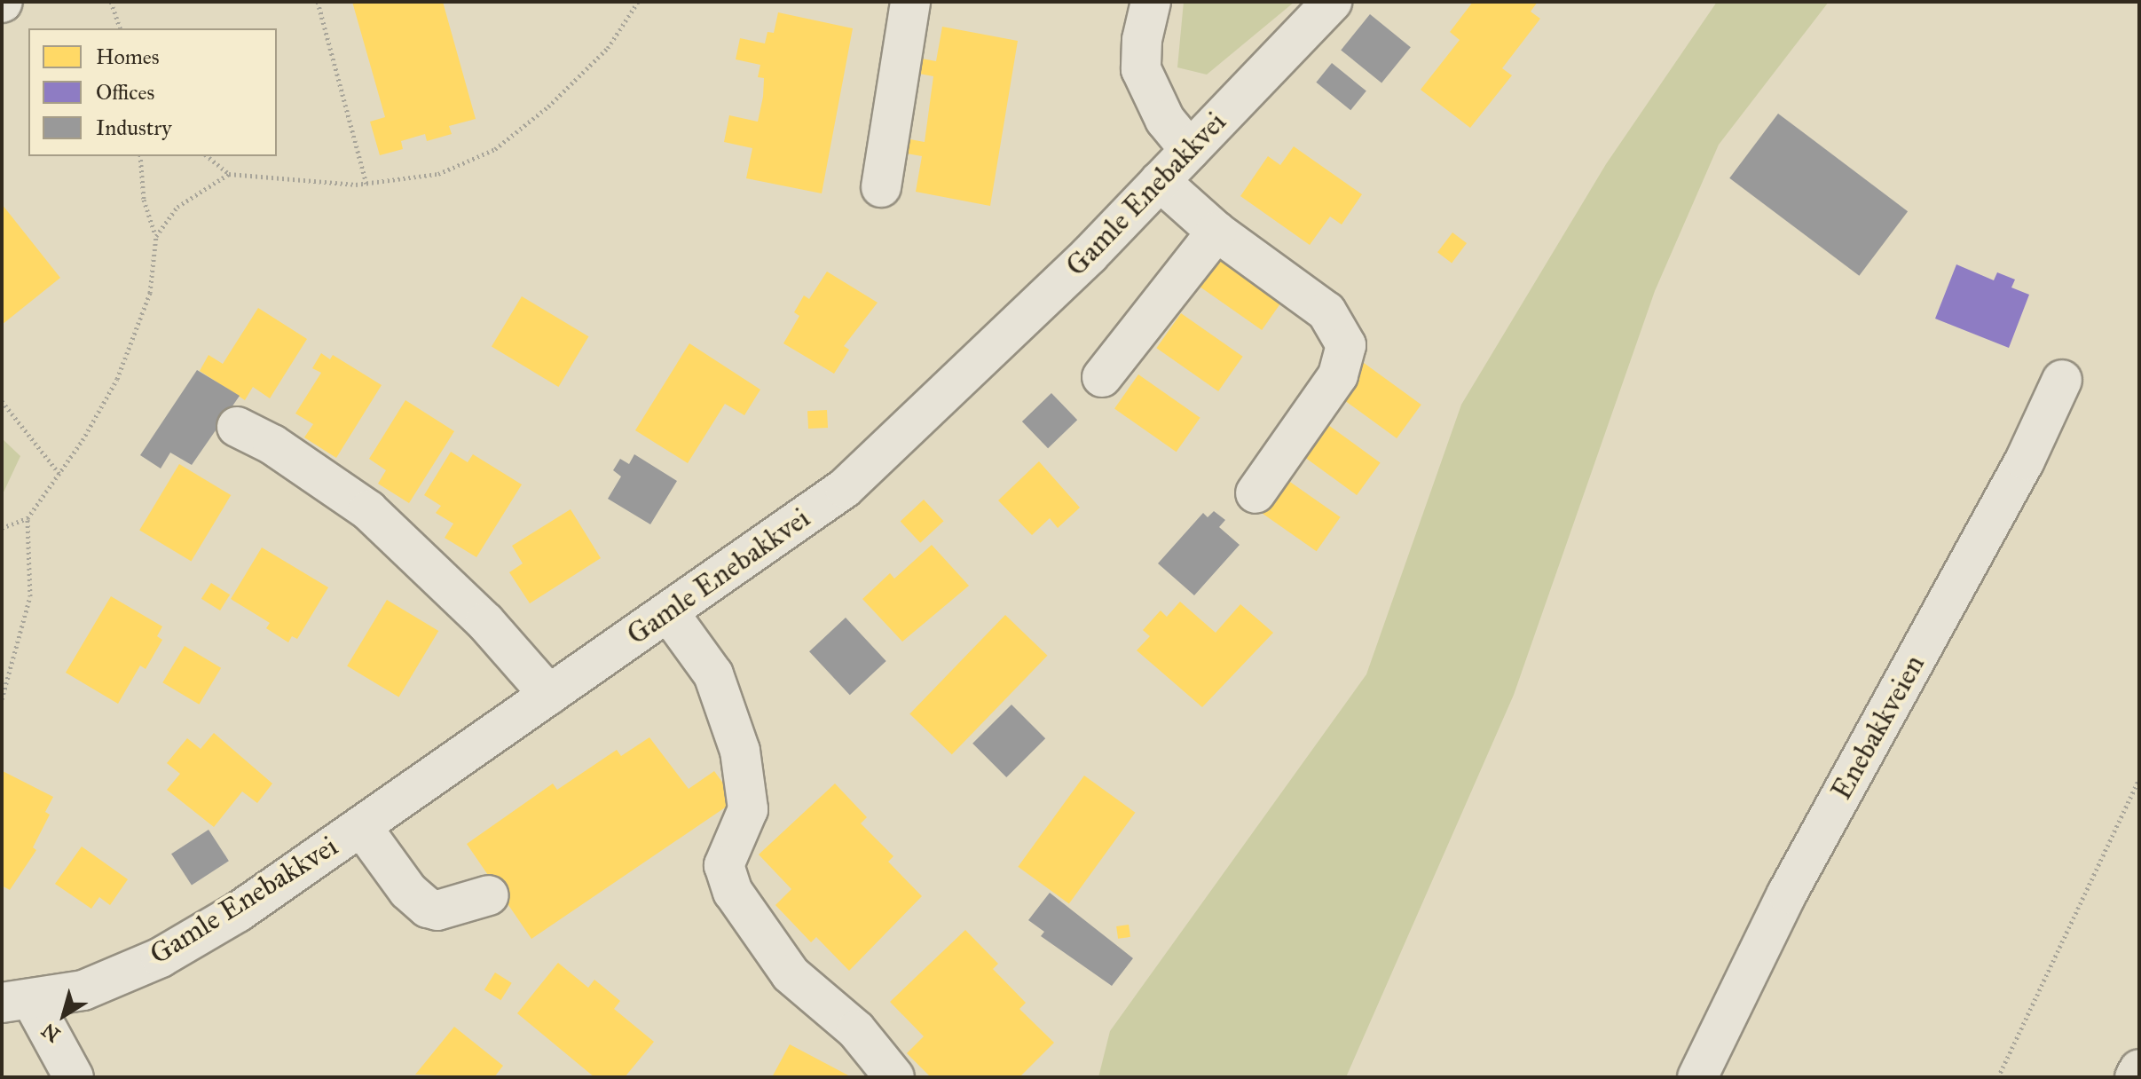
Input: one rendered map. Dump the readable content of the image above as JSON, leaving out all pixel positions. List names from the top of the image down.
{
  "streets": {
    "street": ["Gamle Enebakkvei", "Enebakkveien"]
  },
  "legend": ["Homes", "Offices", "Industry"],
  "north": "bottom left"
}
